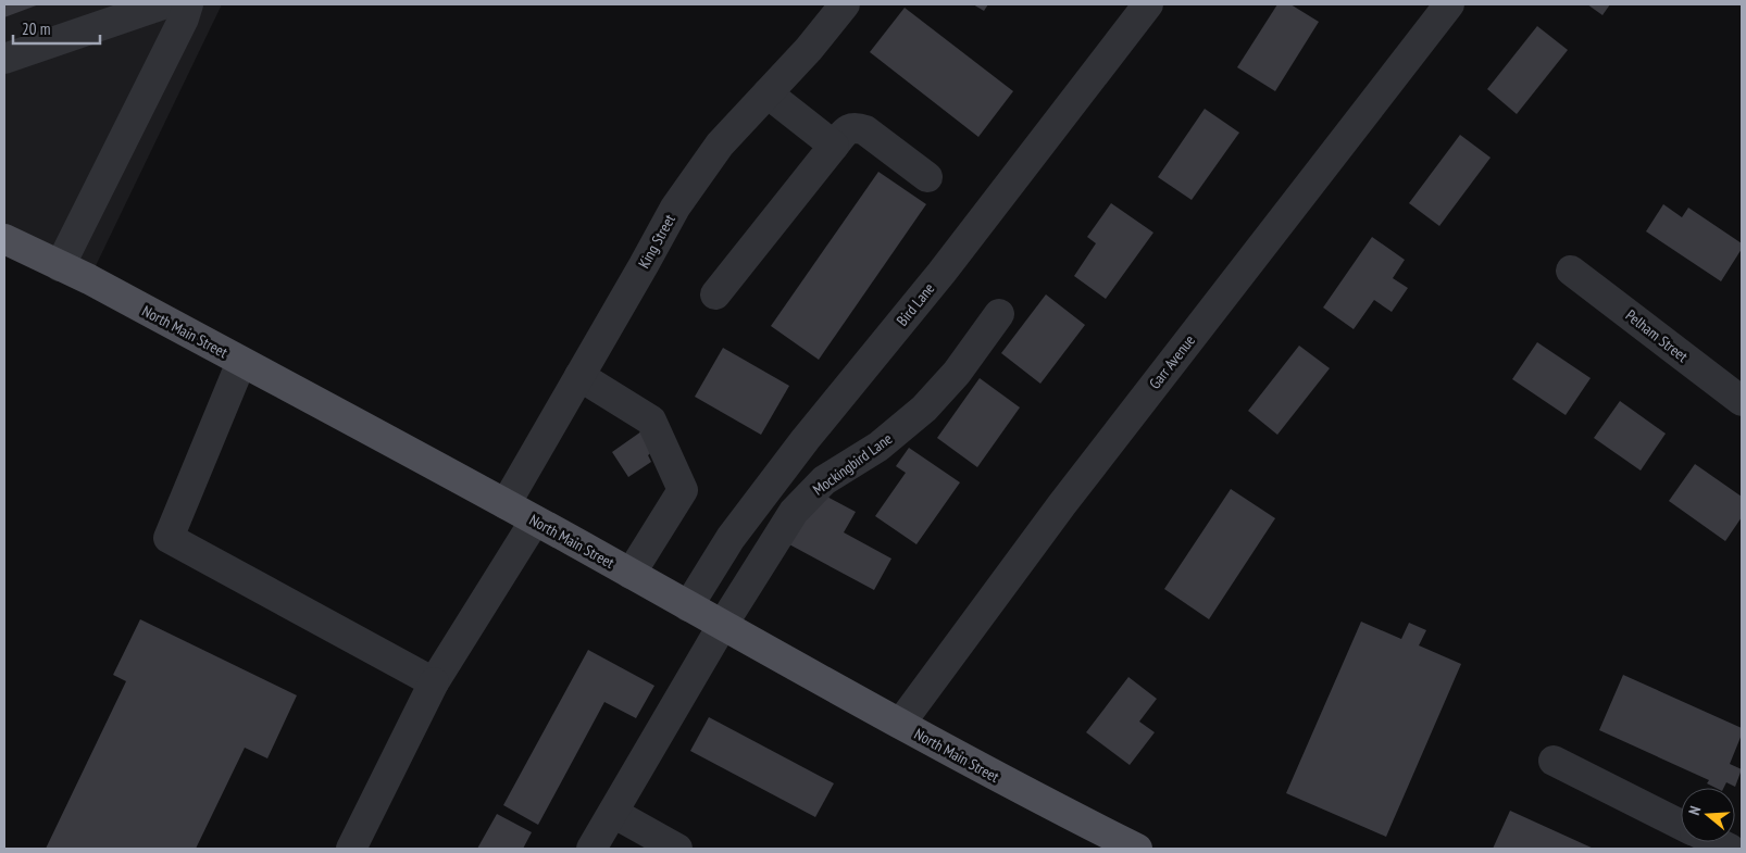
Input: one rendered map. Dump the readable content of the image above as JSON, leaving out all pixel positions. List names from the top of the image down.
{
  "streets": {
    "main road": ["North Main Street"],
    "street": [
      "King Street",
      "Bird Lane",
      "Pelham Street",
      "Garr Avenue",
      "Mockingbird Lane"
    ]
  },
  "crossings": [
    ["King Street", "North Main Street"],
    ["Bird Lane", "North Main Street"],
    ["North Main Street", "Garr Avenue"],
    ["North Main Street", "Mockingbird Lane"]
  ],
  "scale_bar": "20 m",
  "north": "left"
}
